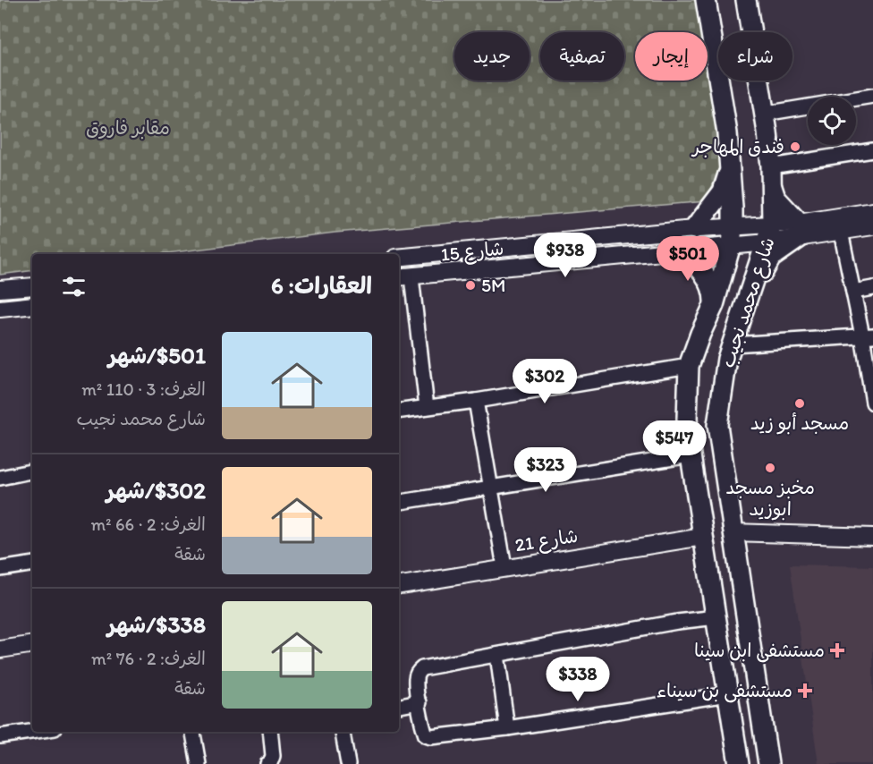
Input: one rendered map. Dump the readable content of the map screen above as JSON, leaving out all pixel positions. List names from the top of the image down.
{
  "streets": {
    "main road": ["شارع محمد نجيب"],
    "street": ["شارع 15", "شارع 21"]
  },
  "crossings": [
    ["شارع 15", "شارع محمد نجيب"],
    ["شارع محمد نجيب", "شارع 21"]
  ],
  "parks": ["مقابر فاروق"],
  "places": {
    "other": [
      "فندق المهاجر",
      "5M",
      "مسجد أبو زيد",
      "مخبز مسجد ابوزيد"
    ],
    "health": ["مستشفى ابن سينا", "مستشفى بن سيناء"]
  },
  "page": {
    "chip": [
      "شراء",
      "إيجار",
      "تصفية",
      "جديد"
    ],
    "price": [
      "$938",
      "$501",
      "$302",
      "$547",
      "$323",
      "$338"
    ],
    "heading": "العقارات: 6",
    "list": [
      {
        "name": "$501/شهر",
        "note": "الغرف: 3 · 110 m² · شارع محمد نجيب"
      },
      {
        "name": "$302/شهر",
        "note": "الغرف: 2 · 66 m² · شقة"
      },
      {
        "name": "$338/شهر",
        "note": "الغرف: 2 · 76 m² · شقة"
      }
    ]
  }
}
